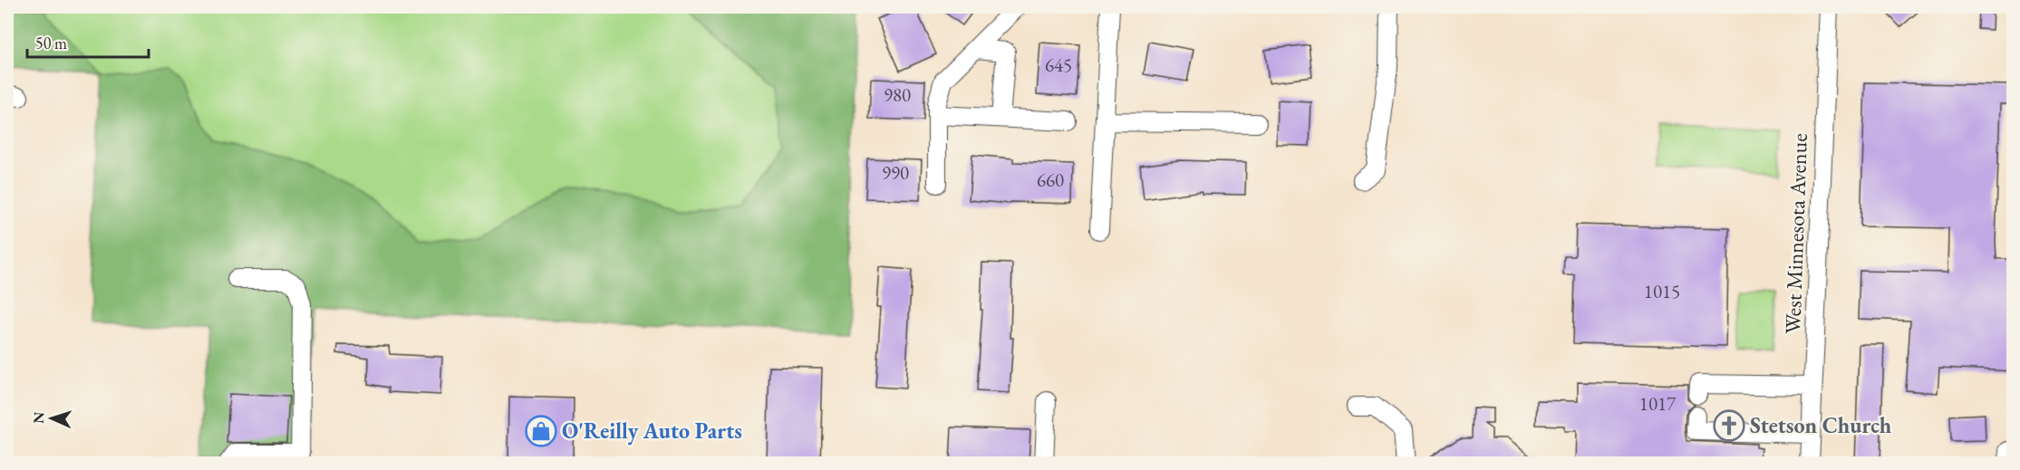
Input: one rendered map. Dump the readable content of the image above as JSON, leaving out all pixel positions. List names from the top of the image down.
{
  "streets": {
    "street": ["West Minnesota Avenue"]
  },
  "places": {
    "church": ["Stetson Church"],
    "shop": ["O'Reilly Auto Parts"]
  },
  "house_numbers": [
    "645",
    "980",
    "990",
    "660",
    "1015",
    "1017"
  ],
  "scale_bar": "50 m",
  "north": "left"
}
